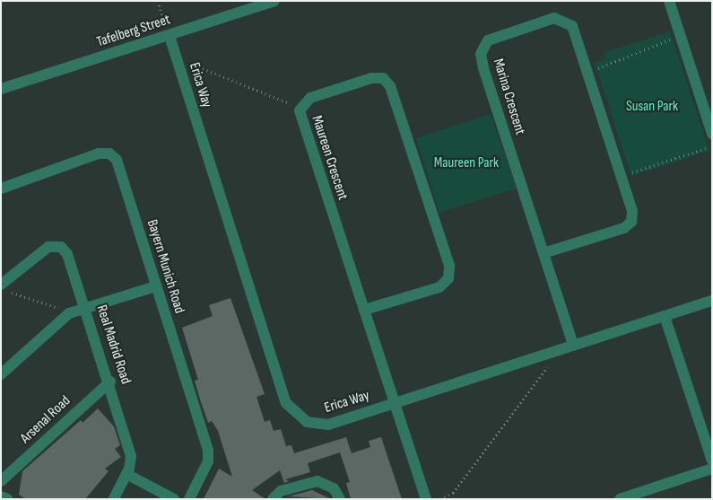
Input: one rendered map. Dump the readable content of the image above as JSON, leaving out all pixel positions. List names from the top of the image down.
{
  "streets": {
    "street": [
      "Tafelberg Street",
      "Erica Way",
      "Marina Crescent",
      "Maureen Crescent",
      "Bayern Munich Road",
      "Real Madrid Road",
      "Arsenal Road"
    ]
  },
  "crossings": [
    ["Tafelberg Street", "Erica Way"],
    ["Erica Way", "Marina Crescent"],
    ["Erica Way", "Maureen Crescent"],
    ["Real Madrid Road", "Arsenal Road"]
  ],
  "parks": ["Susan Park", "Maureen Park"]
}
